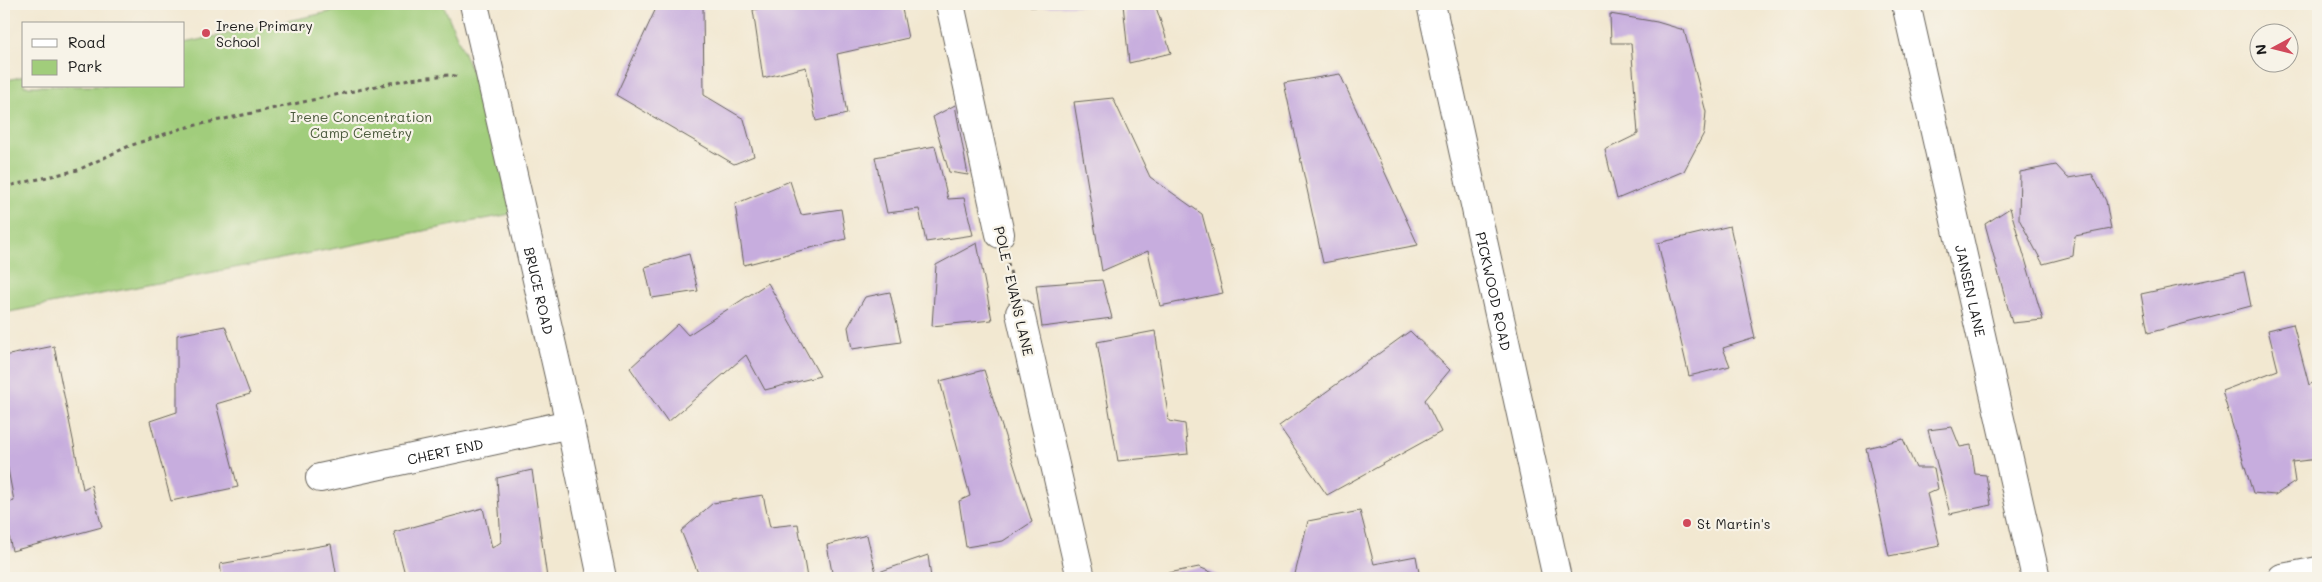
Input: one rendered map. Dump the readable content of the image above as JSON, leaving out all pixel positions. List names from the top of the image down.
{
  "streets": {
    "street": [
      "BRUCE ROAD",
      "POLE - EVANS LANE",
      "PICKWOOD ROAD",
      "JANSEN LANE",
      "CHERT END"
    ]
  },
  "crossings": [
    ["BRUCE ROAD", "CHERT END"]
  ],
  "parks": ["Irene Concentration Camp Cemetry"],
  "places": ["Irene Primary School", "St Martin's"],
  "legend": ["Road", "Park"],
  "north": "left"
}
